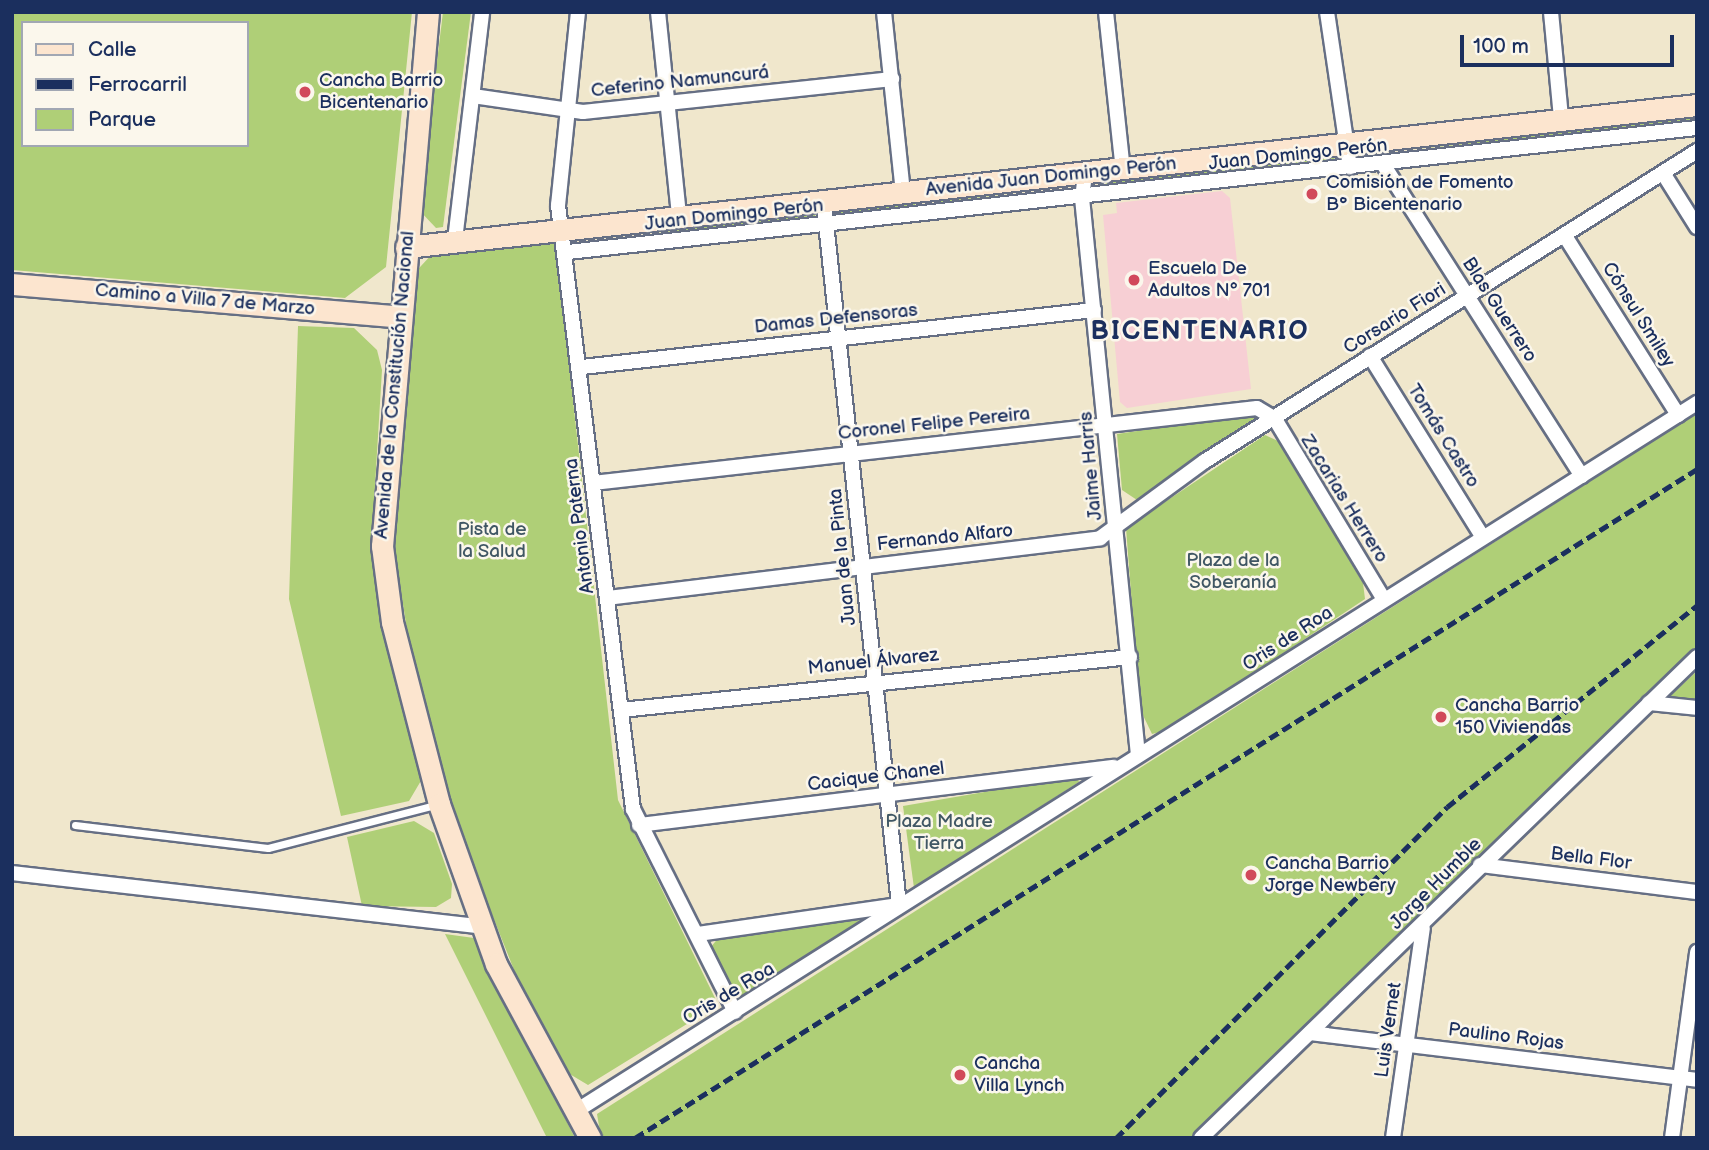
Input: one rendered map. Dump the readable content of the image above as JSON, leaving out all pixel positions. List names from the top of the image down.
{
  "streets": {
    "main road": ["Avenida Juan Domingo Perón", "Camino a Villa 7 de Marzo", "Avenida de la Constitución Nacional"],
    "street": [
      "Ceferino Namuncurá",
      "Juan Domingo Perón",
      "Blas Guerrero",
      "Cónsul Smiley",
      "Damas Defensoras",
      "Corsario Fiori",
      "Coronel Felipe Pereira",
      "Tomás Castro",
      "Jaime Harris",
      "Zacarias Herrero",
      "Antonio Paterna",
      "Fernando Alfaro",
      "Juan de la Pinta",
      "Oris de Roa",
      "Manuel Álvarez",
      "Cacique Chanel",
      "Bella Flor",
      "Jorge Humble",
      "Luis Vernet",
      "Paulino Rojas"
    ]
  },
  "crossings": [
    ["Ceferino Namuncurá", "Antonio Paterna"],
    ["Juan Domingo Perón", "Avenida Juan Domingo Perón"],
    ["Juan Domingo Perón", "Blas Guerrero"],
    ["Juan Domingo Perón", "Jaime Harris"],
    ["Juan Domingo Perón", "Antonio Paterna"],
    ["Juan Domingo Perón", "Juan de la Pinta"],
    ["Avenida Juan Domingo Perón", "Avenida de la Constitución Nacional"],
    ["Avenida Juan Domingo Perón", "Jaime Harris"],
    ["Avenida Juan Domingo Perón", "Antonio Paterna"],
    ["Avenida Juan Domingo Perón", "Juan de la Pinta"],
    ["Camino a Villa 7 de Marzo", "Avenida de la Constitución Nacional"],
    ["Blas Guerrero", "Corsario Fiori"],
    ["Blas Guerrero", "Oris de Roa"],
    ["Cónsul Smiley", "Corsario Fiori"],
    ["Cónsul Smiley", "Oris de Roa"],
    ["Damas Defensoras", "Jaime Harris"],
    ["Damas Defensoras", "Antonio Paterna"],
    ["Damas Defensoras", "Juan de la Pinta"],
    ["Corsario Fiori", "Coronel Felipe Pereira"],
    ["Corsario Fiori", "Tomás Castro"],
    ["Corsario Fiori", "Jaime Harris"],
    ["Corsario Fiori", "Zacarias Herrero"],
    ["Corsario Fiori", "Fernando Alfaro"],
    ["Avenida de la Constitución Nacional", "Oris de Roa"],
    ["Coronel Felipe Pereira", "Jaime Harris"],
    ["Coronel Felipe Pereira", "Zacarias Herrero"],
    ["Coronel Felipe Pereira", "Antonio Paterna"],
    ["Coronel Felipe Pereira", "Juan de la Pinta"],
    ["Tomás Castro", "Oris de Roa"],
    ["Jaime Harris", "Fernando Alfaro"],
    ["Jaime Harris", "Oris de Roa"],
    ["Jaime Harris", "Manuel Álvarez"],
    ["Zacarias Herrero", "Oris de Roa"],
    ["Antonio Paterna", "Fernando Alfaro"],
    ["Antonio Paterna", "Oris de Roa"],
    ["Antonio Paterna", "Manuel Álvarez"],
    ["Antonio Paterna", "Cacique Chanel"],
    ["Fernando Alfaro", "Juan de la Pinta"],
    ["Juan de la Pinta", "Oris de Roa"],
    ["Juan de la Pinta", "Manuel Álvarez"],
    ["Juan de la Pinta", "Cacique Chanel"],
    ["Oris de Roa", "Cacique Chanel"],
    ["Bella Flor", "Jorge Humble"],
    ["Jorge Humble", "Luis Vernet"],
    ["Jorge Humble", "Paulino Rojas"],
    ["Luis Vernet", "Paulino Rojas"]
  ],
  "districts": ["BICENTENARIO"],
  "parks": ["Pista de la Salud", "Plaza de la Soberanía", "Plaza Madre Tierra"],
  "places": [
    "Cancha Barrio Bicentenario",
    "Comisión de Fomento B° Bicentenario",
    "Escuela De Adultos Nº 701",
    "Cancha Barrio 150 Viviendas",
    "Cancha Barrio Jorge Newbery",
    "Cancha Villa Lynch"
  ],
  "legend": ["Calle", "Ferrocarril", "Parque"],
  "scale_bar": "100 m"
}
